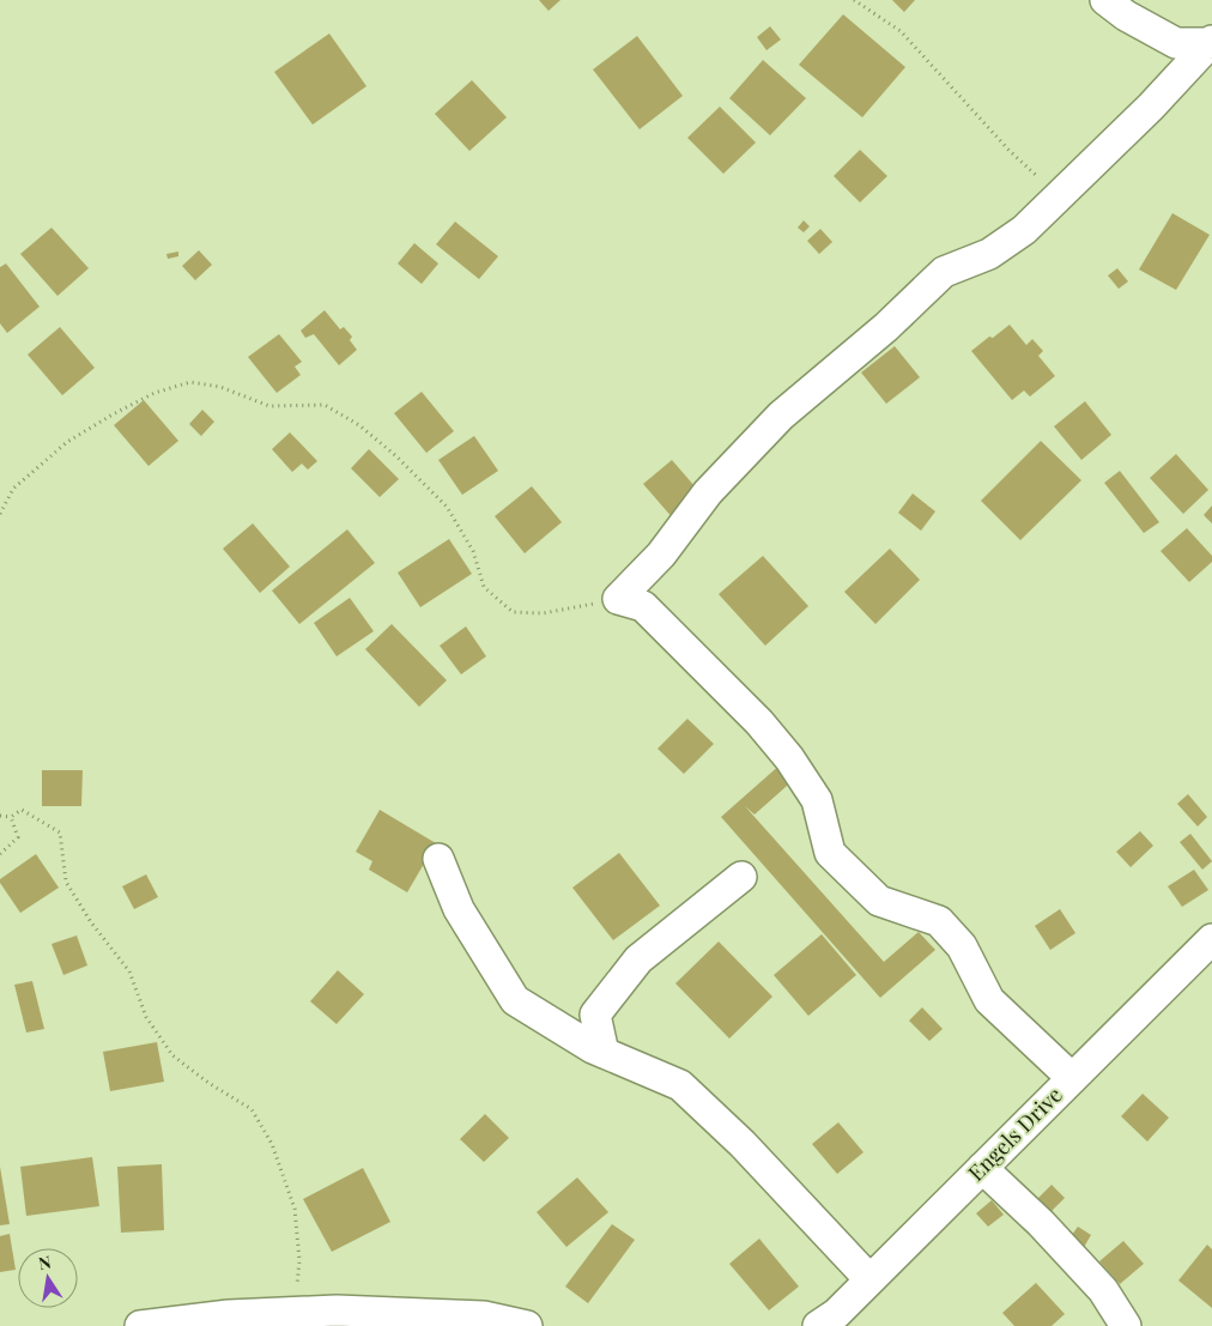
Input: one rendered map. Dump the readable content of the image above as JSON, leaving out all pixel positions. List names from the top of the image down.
{
  "streets": {
    "street": ["Engels Drive"]
  },
  "north": "top"
}
